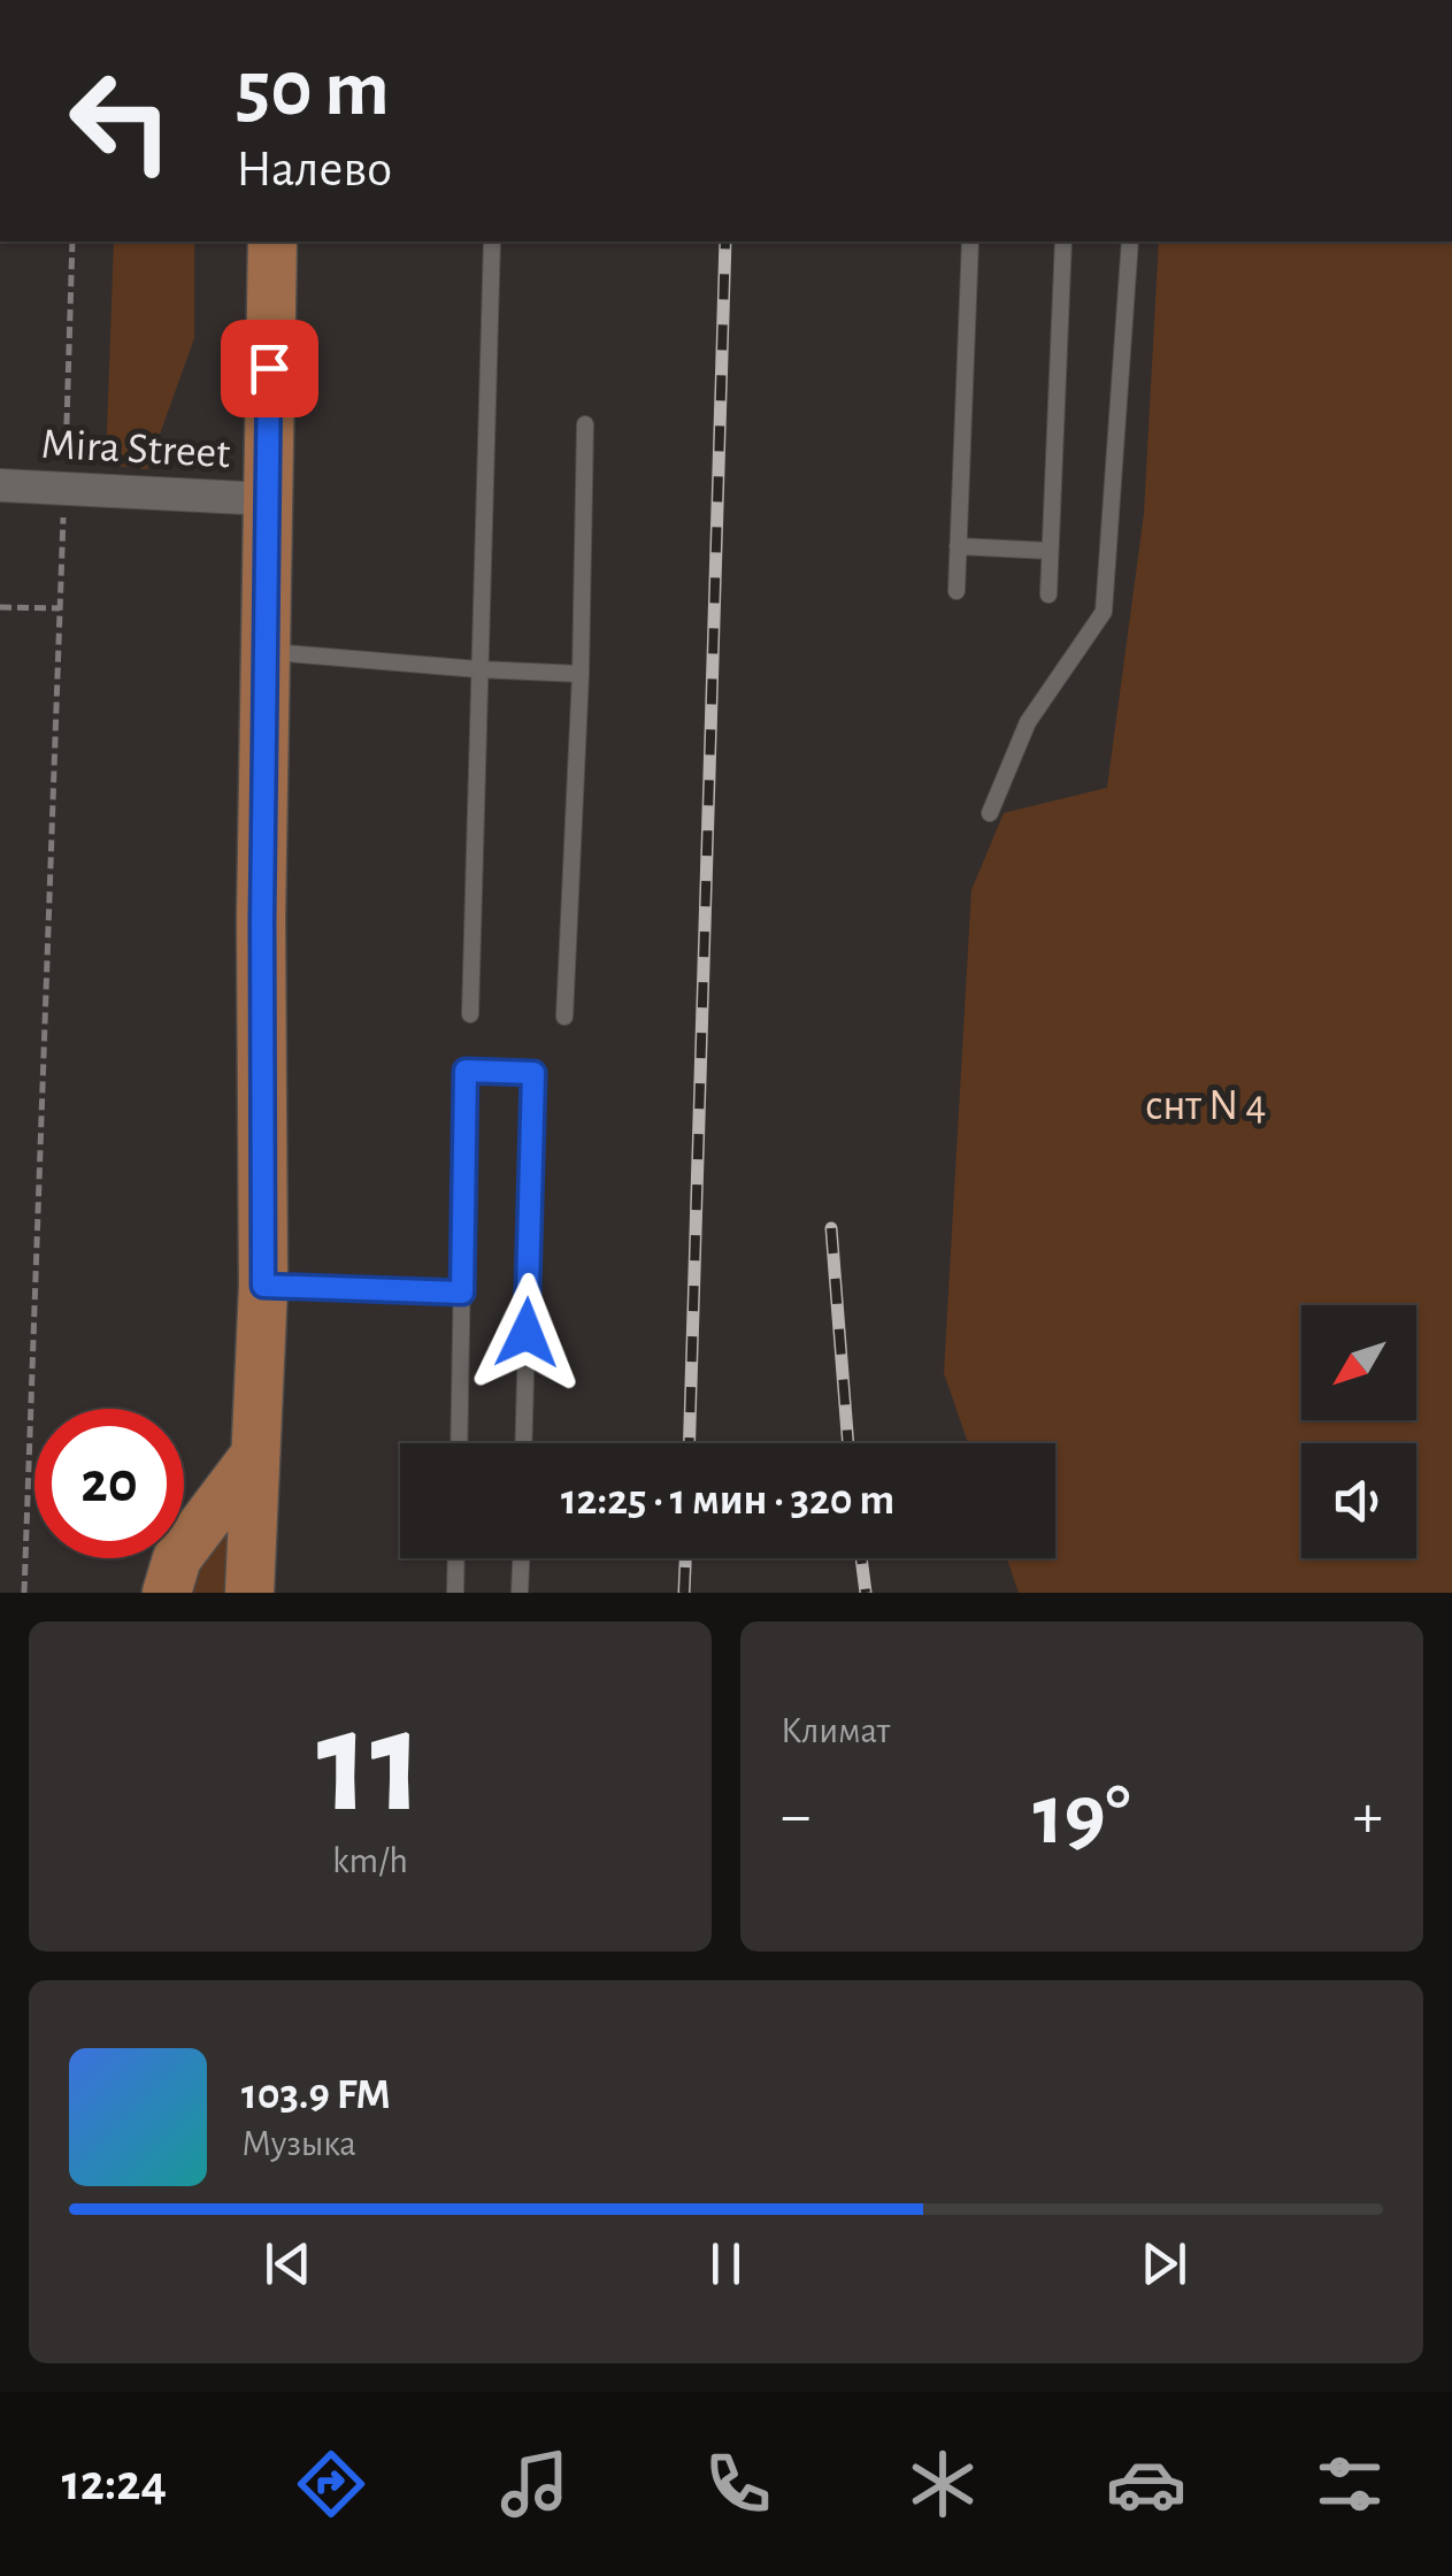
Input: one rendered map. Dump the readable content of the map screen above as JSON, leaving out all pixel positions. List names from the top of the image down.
{
  "streets": {
    "street": ["Mira Street"]
  },
  "parks": ["снт N 4"],
  "north": "bottom left",
  "page": {
    "turn": ["50 m", "Налево"],
    "limit": "20",
    "trip": "12:25 · 1 мин · 320 m",
    "tile": [
      ["11", "km/h"],
      "Климат"
    ],
    "heat": ["−", "19°", "+"],
    "song": ["103.9 FM", "Музыка"],
    "tabs": "12:24"
  }
}
